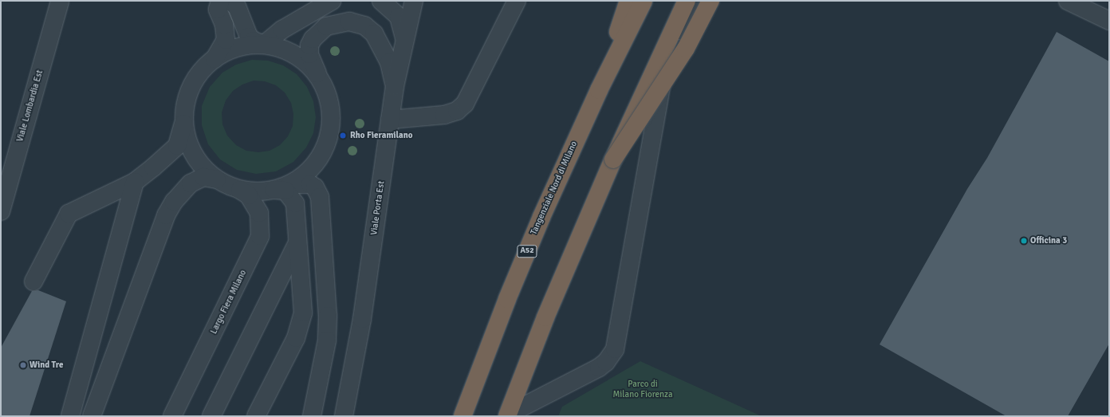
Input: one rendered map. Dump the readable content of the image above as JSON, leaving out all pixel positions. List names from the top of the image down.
{
  "streets": {
    "highway": ["Tangenziale Nord di Milano", "A52"],
    "street": ["Viale Lombardia Est", "Viale Porta Est", "Largo Fiera Milano"]
  },
  "parks": ["Parco di Milano Fiorenza"],
  "places": ["Rho Fieramilano", "Officina 3", "Wind Tre"]
}
